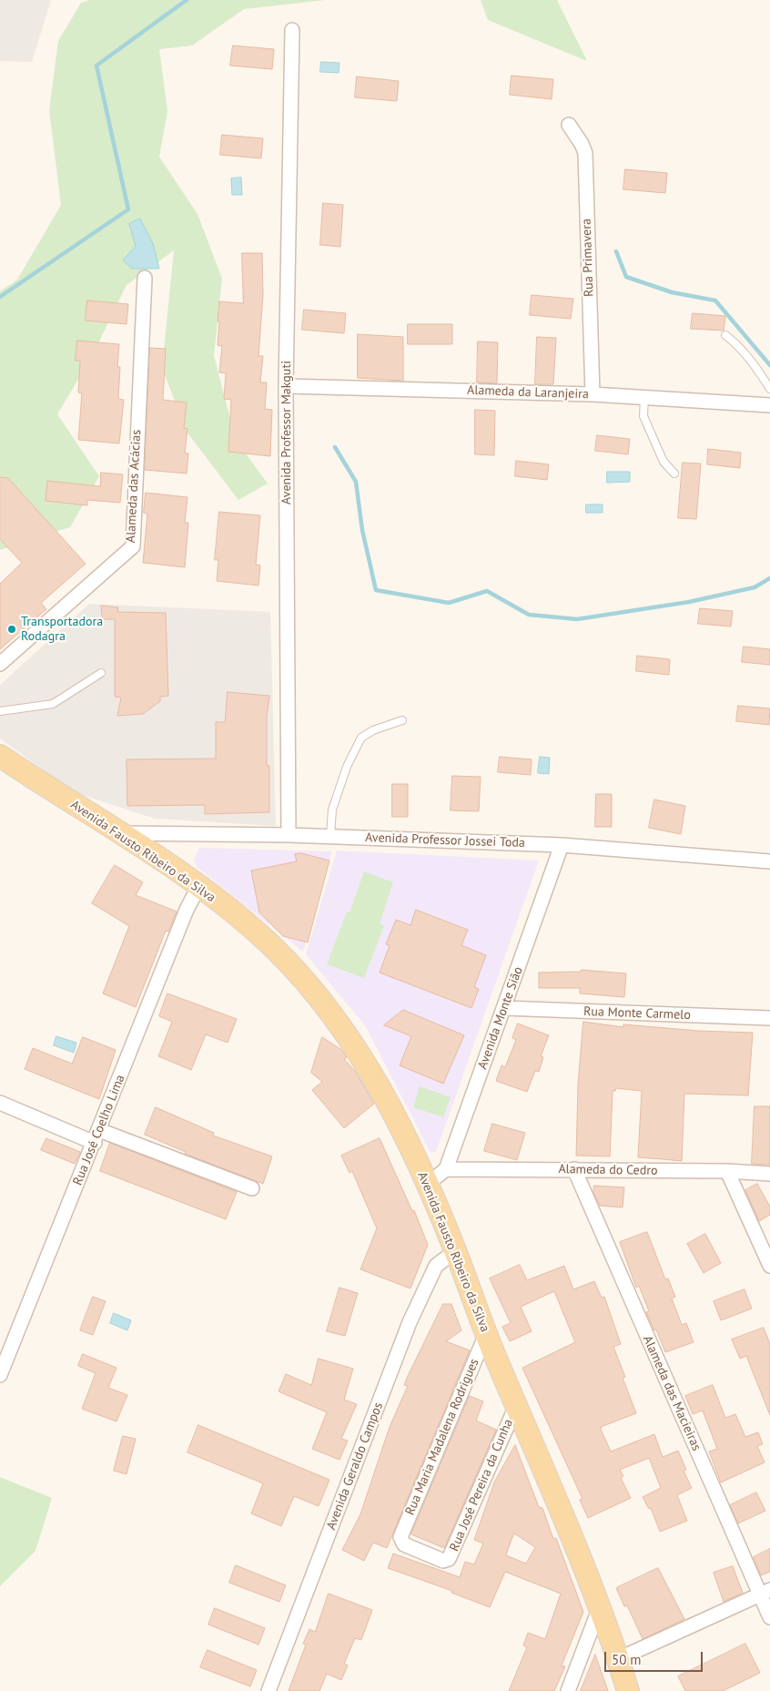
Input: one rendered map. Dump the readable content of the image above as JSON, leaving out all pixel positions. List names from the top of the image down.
{
  "streets": {
    "main road": ["Avenida Fausto Ribeiro da Silva"],
    "street": [
      "Rua Primavera",
      "Alameda da Laranjeira",
      "Avenida Professor Makguti",
      "Alameda das Acácias",
      "Avenida Professor Jossei Toda",
      "Rua Monte Carmelo",
      "Avenida Monte Sião",
      "Rua José Coelho Lima",
      "Alameda do Cedro",
      "Alameda das Macieiras",
      "Rua Maria Madalena Rodrigues",
      "Avenida Geraldo Campos",
      "Rua José Pereira da Cunha"
    ]
  },
  "crossings": [
    ["Rua Primavera", "Alameda da Laranjeira"],
    ["Alameda da Laranjeira", "Avenida Professor Makguti"],
    ["Avenida Professor Makguti", "Avenida Professor Jossei Toda"],
    ["Avenida Professor Jossei Toda", "Avenida Fausto Ribeiro da Silva"],
    ["Avenida Professor Jossei Toda", "Avenida Monte Sião"],
    ["Avenida Fausto Ribeiro da Silva", "Rua José Coelho Lima"],
    ["Avenida Fausto Ribeiro da Silva", "Rua Maria Madalena Rodrigues"],
    ["Avenida Fausto Ribeiro da Silva", "Avenida Geraldo Campos"],
    ["Avenida Fausto Ribeiro da Silva", "Rua José Pereira da Cunha"],
    ["Rua Monte Carmelo", "Avenida Monte Sião"],
    ["Avenida Monte Sião", "Alameda do Cedro"],
    ["Alameda do Cedro", "Alameda das Macieiras"],
    ["Rua Maria Madalena Rodrigues", "Rua José Pereira da Cunha"]
  ],
  "places": ["Transportadora Rodagra"],
  "scale_bar": "50 m"
}
